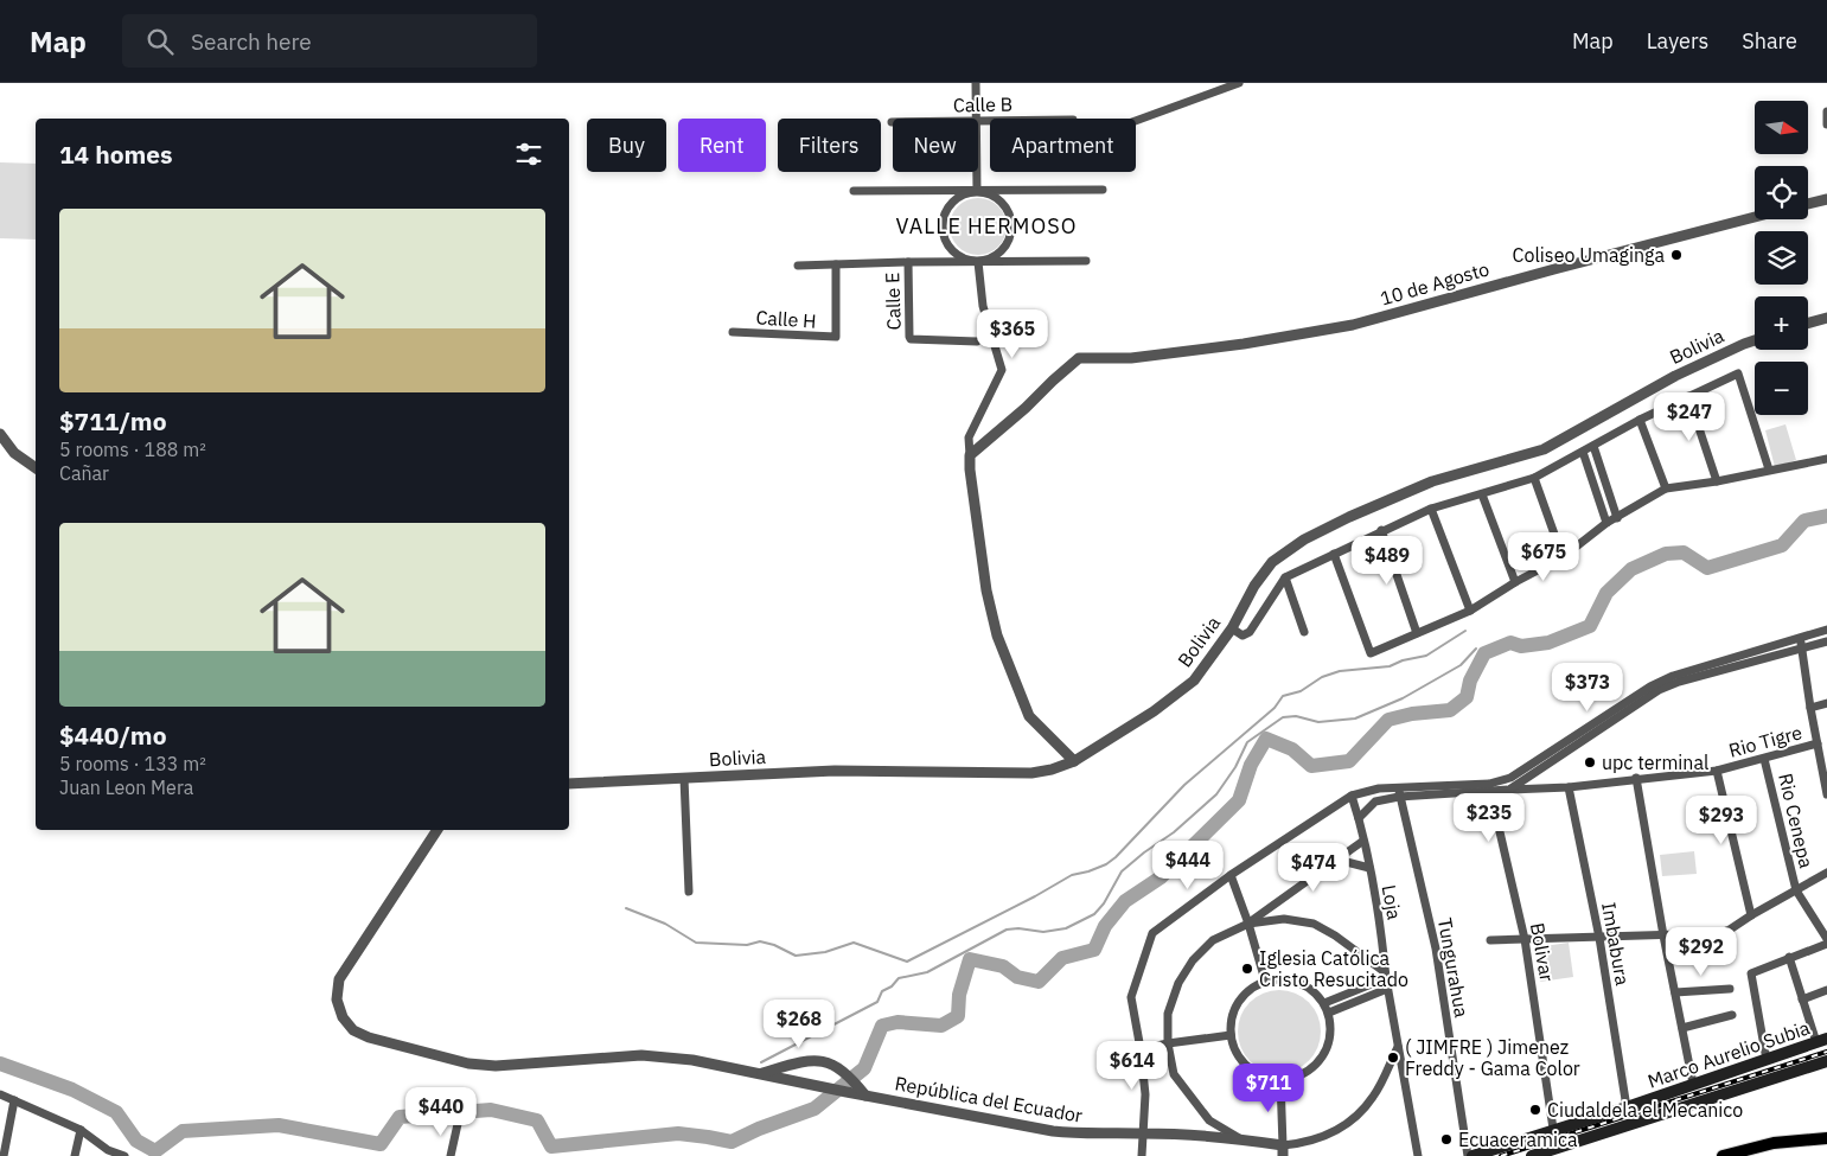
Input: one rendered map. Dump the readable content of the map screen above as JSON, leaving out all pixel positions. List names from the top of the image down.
{
  "streets": {
    "main road": ["Marco Aurelio Subia"],
    "street": [
      "10 de Agosto",
      "Calle E",
      "Calle H",
      "Bolivia",
      "Rio Tigre",
      "Rio Cenepa",
      "Loja",
      "Imbabura",
      "Bolivar",
      "Tungurahua",
      "República del Ecuador"
    ]
  },
  "crossings": [
    ["Rio Tigre", "Rio Cenepa"],
    ["Rio Tigre", "Imbabura"],
    ["Rio Tigre", "Bolivar"],
    ["Imbabura", "Marco Aurelio Subia"],
    ["Bolivar", "Marco Aurelio Subia"]
  ],
  "districts": ["VALLE HERMOSO"],
  "places": [
    "Coliseo Umaginga",
    "upc terminal",
    "Iglesia Católica Cristo Resucitado",
    "( JIMFRE ) Jimenez Freddy - Gama Color",
    "Ciudaldela el Mecanico",
    "Ecuaceramica"
  ],
  "north": "right",
  "page": {
    "header": "Map",
    "search": "Search here",
    "nav": ["Map", "Layers", "Share"],
    "map_buttons": ["+", "−"],
    "chip": [
      "Buy",
      "Rent",
      "Filters",
      "New",
      "Apartment"
    ],
    "heading": "14 homes",
    "list": [
      {
        "name": "$711/mo",
        "note": "5 rooms · 188 m² · Cañar"
      },
      {
        "name": "$440/mo",
        "note": "5 rooms · 133 m² · Juan Leon Mera"
      }
    ],
    "price": [
      "$365",
      "$247",
      "$675",
      "$489",
      "$373",
      "$235",
      "$293",
      "$444",
      "$474",
      "$292",
      "$268",
      "$614",
      "$711",
      "$440"
    ]
  }
}
